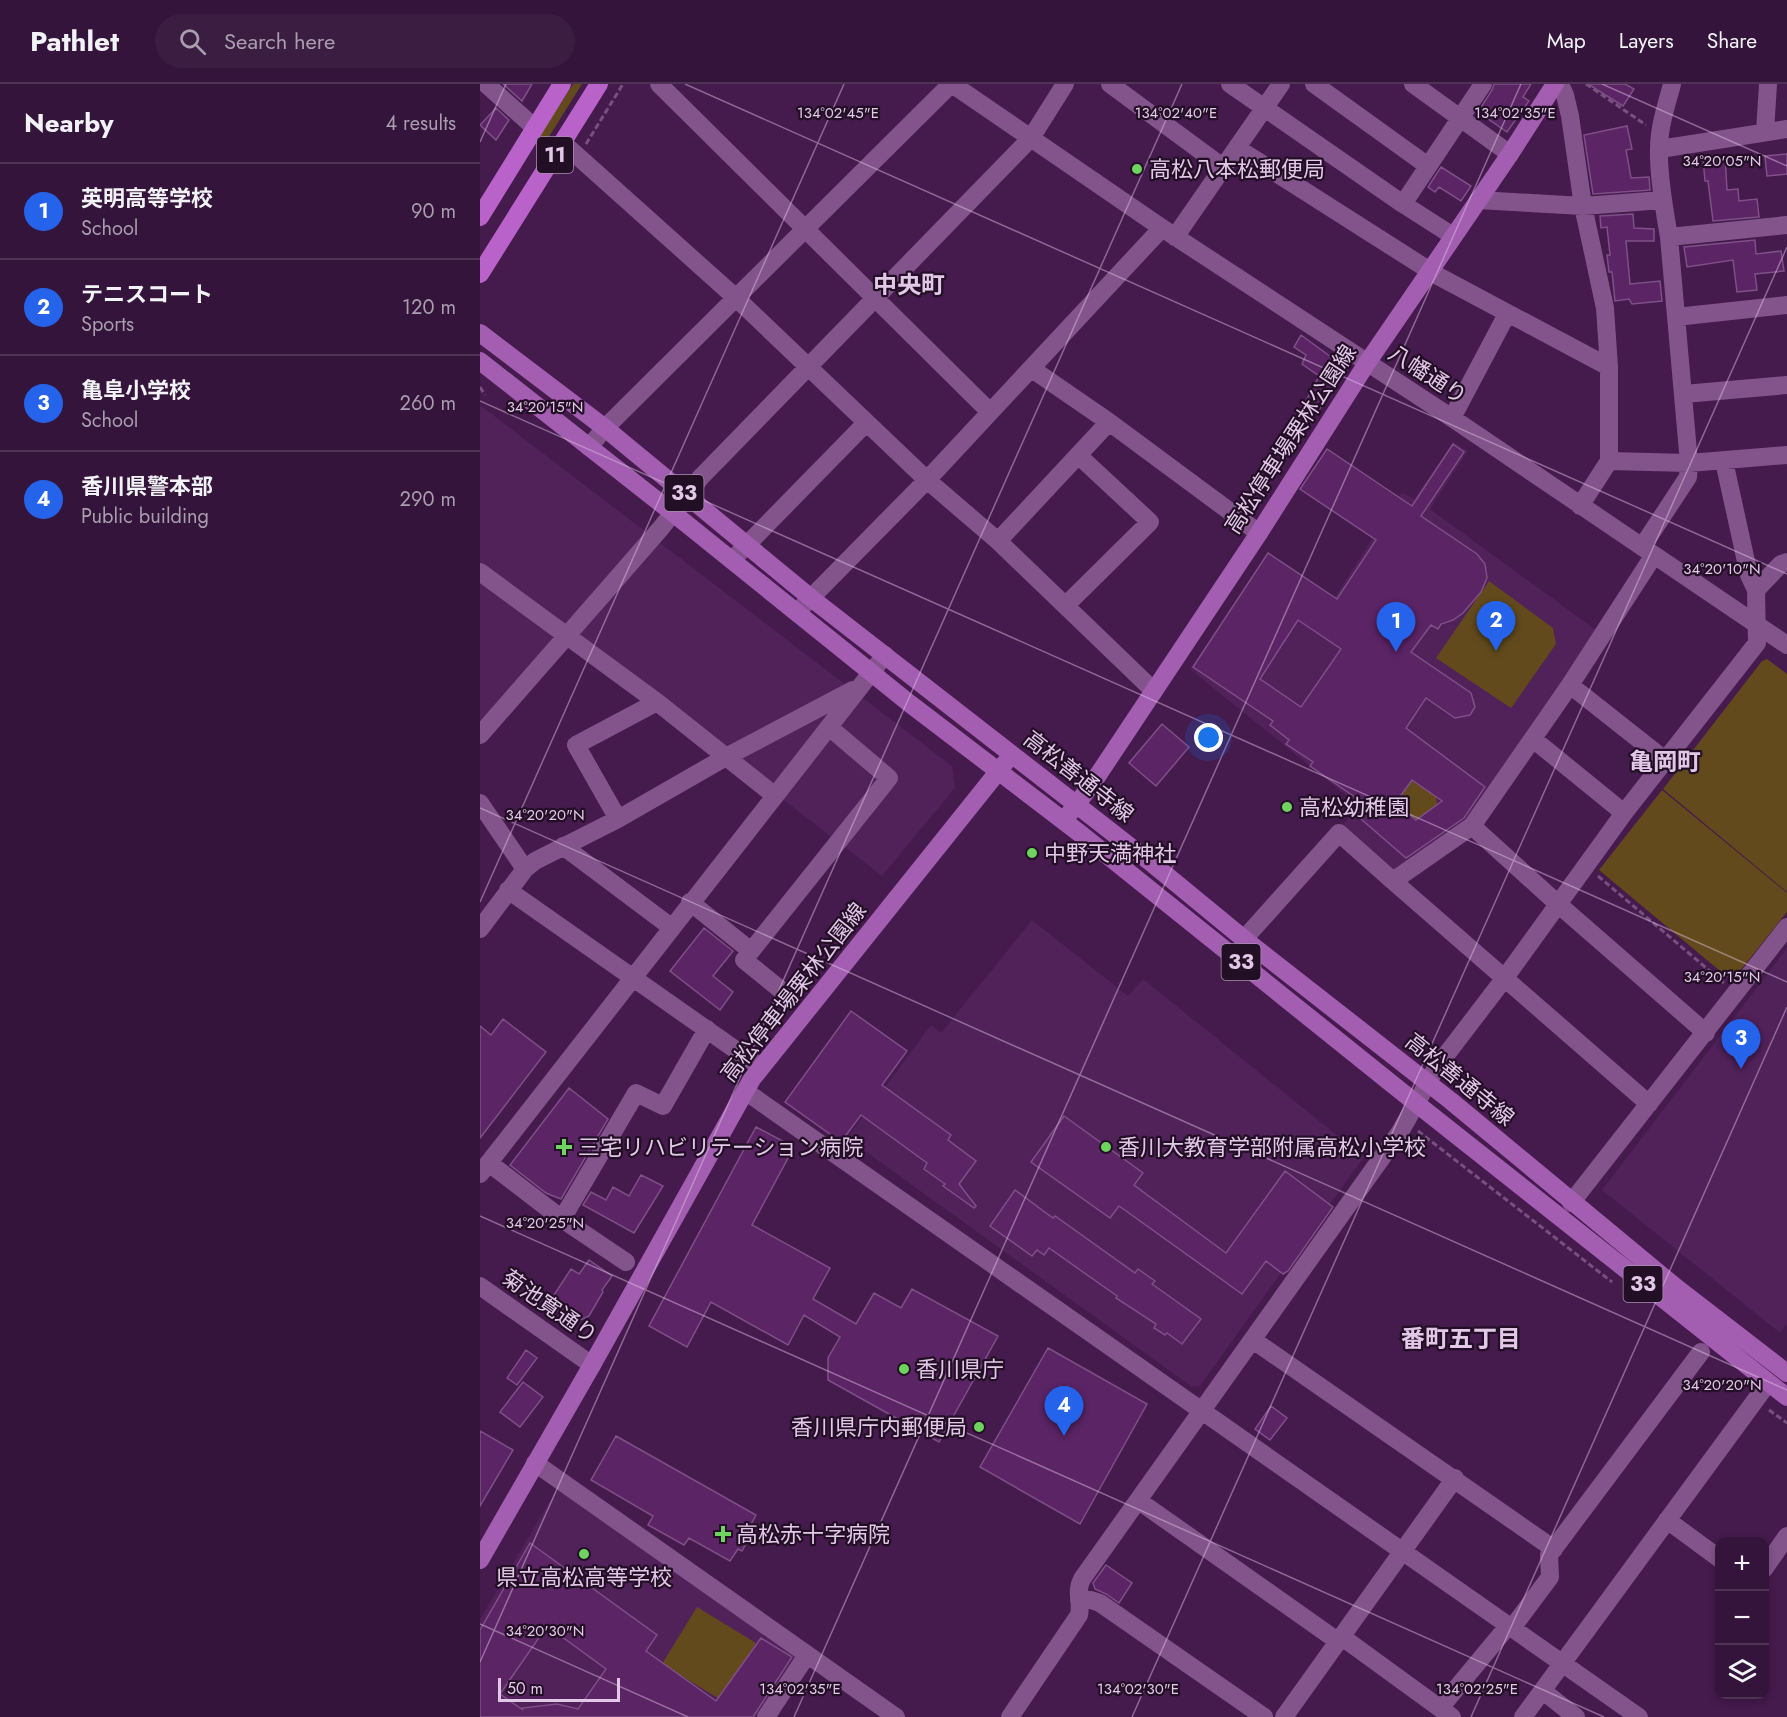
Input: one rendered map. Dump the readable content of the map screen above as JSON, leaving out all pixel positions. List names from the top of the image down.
{
  "streets": {
    "highway": ["11"],
    "main road": ["高松停車場栗林公園線", "33", "高松善通寺線"],
    "street": ["八幡通り", "菊池寛通り"]
  },
  "crossings": [
    ["八幡通り", "高松停車場栗林公園線"],
    ["高松停車場栗林公園線", "高松善通寺線"],
    ["高松停車場栗林公園線", "菊池寛通り"]
  ],
  "districts": ["中央町", "亀岡町", "番町五丁目"],
  "places": {
    "other": [
      "高松八本松郵便局",
      "高松幼稚園",
      "中野天満神社",
      "香川大教育学部附属高松小学校",
      "香川県庁",
      "香川県庁内郵便局",
      "県立高松高等学校"
    ],
    "health": ["三宅リハビリテーション病院", "高松赤十字病院"]
  },
  "scale_bar": "50 m",
  "page": {
    "header": "Pathlet",
    "search": "Search here",
    "nav": ["Map", "Layers", "Share"],
    "heading": ["Nearby", "4 results"],
    "list": [
      {
        "mark": "1",
        "name": "英明高等学校",
        "note": "School",
        "value": "90 m"
      },
      {
        "mark": "2",
        "name": "テニスコート",
        "note": "Sports",
        "value": "120 m"
      },
      {
        "mark": "3",
        "name": "亀阜小学校",
        "note": "School",
        "value": "260 m"
      },
      {
        "mark": "4",
        "name": "香川県警本部",
        "note": "Public building",
        "value": "290 m"
      }
    ],
    "pins": [
      "2",
      "1",
      "3",
      "4"
    ],
    "map_buttons": ["+", "−"],
    "scale": "50 m"
  },
  "coordinates": [
    "134°02'40\"E",
    "134°02'45\"E",
    "134°02'35\"E",
    "34°20'05\"N",
    "34°20'15\"N",
    "34°20'10\"N",
    "34°20'20\"N",
    "34°20'25\"N",
    "34°20'30\"N",
    "134°02'30\"E",
    "134°02'25\"E"
  ]
}
